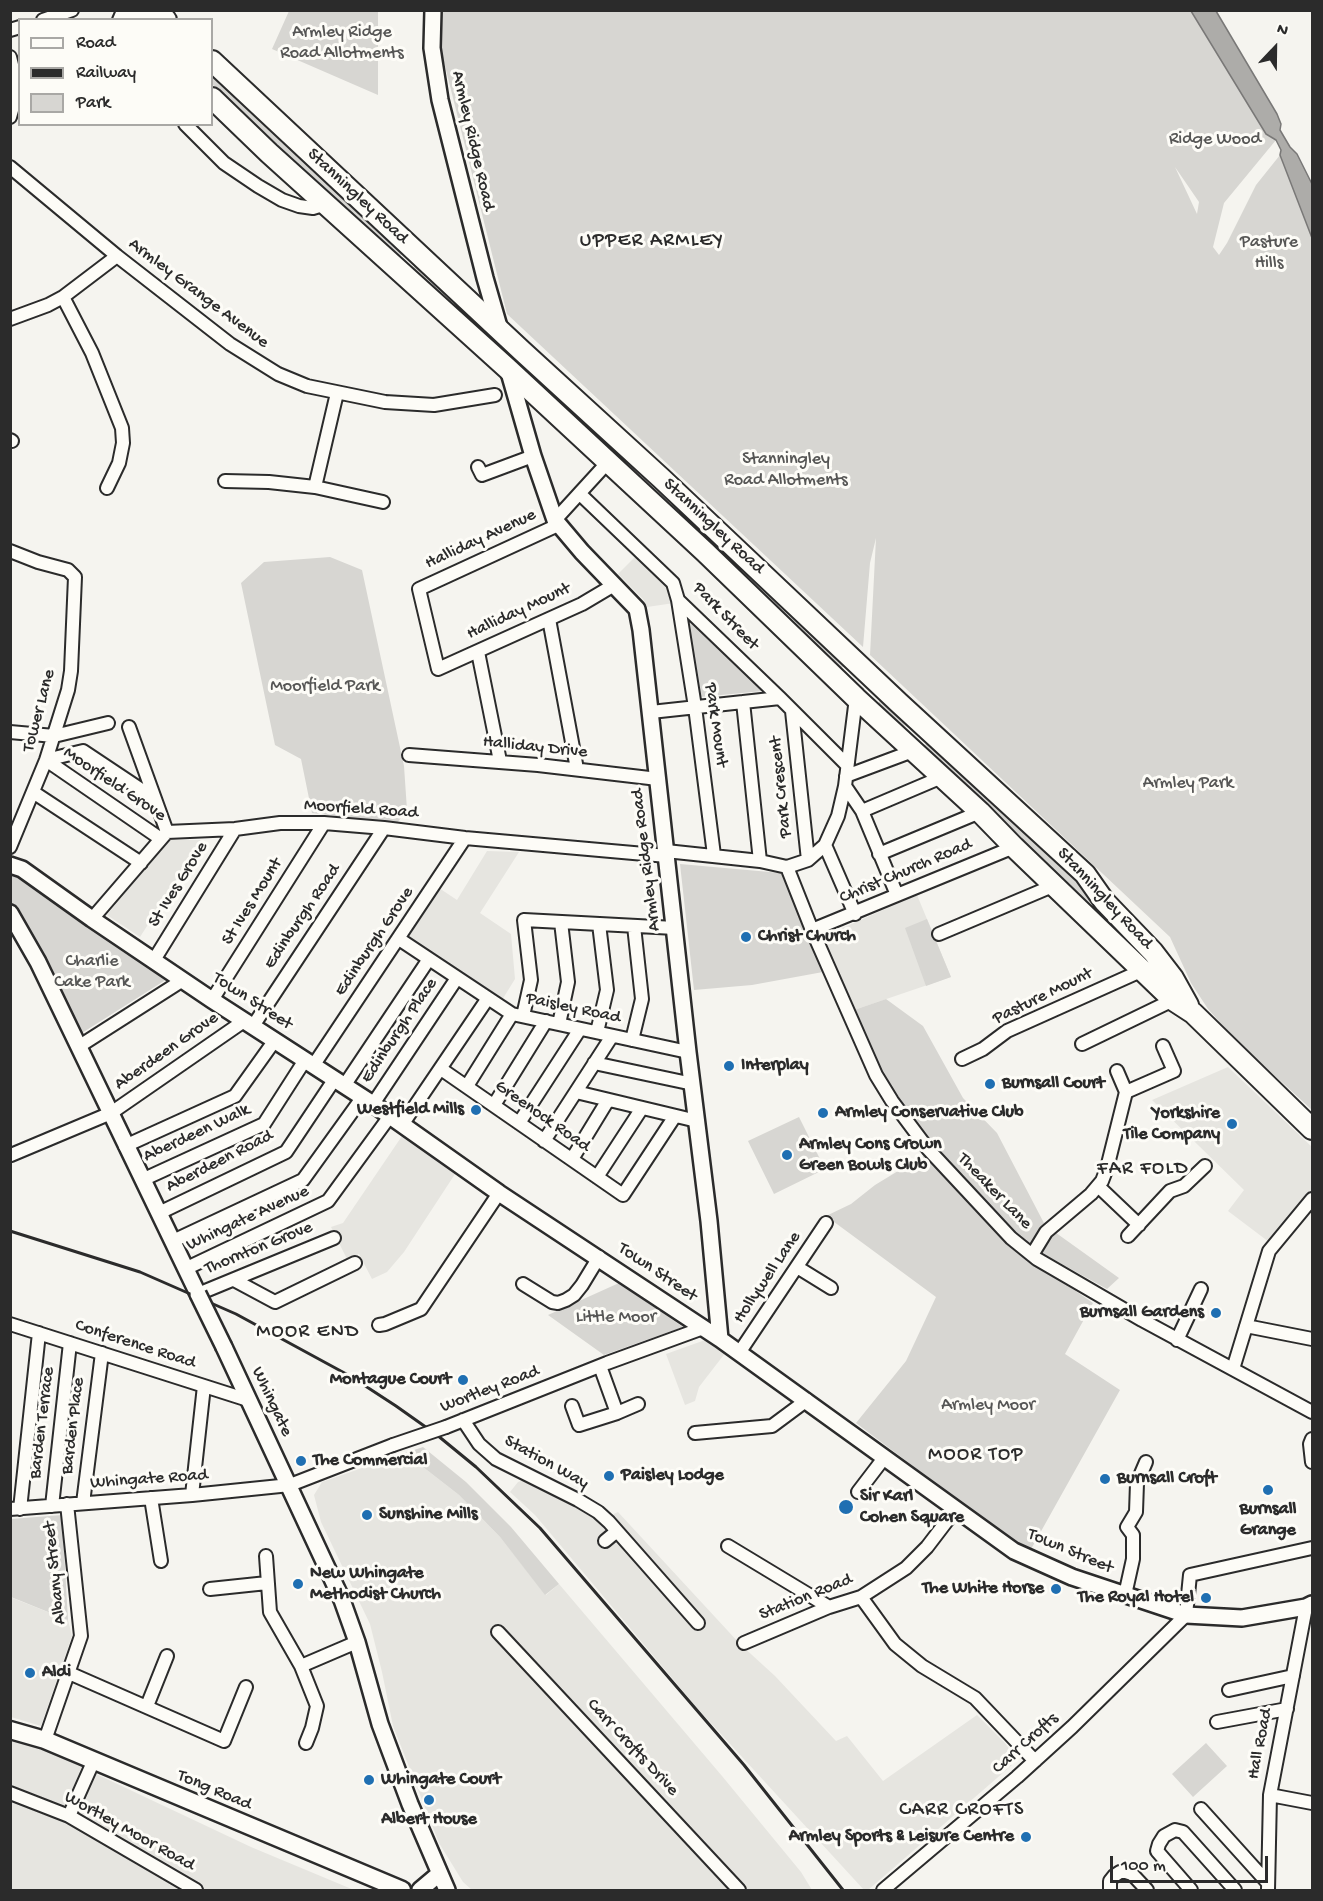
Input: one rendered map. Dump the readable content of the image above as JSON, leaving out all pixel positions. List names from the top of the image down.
{
  "streets": {
    "main road": ["Stanningley Road", "Tong Road"],
    "street": [
      "Armley Ridge Road",
      "Armley Grange Avenue",
      "Halliday Avenue",
      "Halliday Mount",
      "Park Street",
      "Tower Lane",
      "Park Mount",
      "Halliday Drive",
      "Moorfield Grove",
      "Park Crescent",
      "Moorfield Road",
      "Christ Church Road",
      "St Ives Grove",
      "St Ives Mount",
      "Edinburgh Road",
      "Edinburgh Grove",
      "Pasture Mount",
      "Town Street",
      "Paisley Road",
      "Edinburgh Place",
      "Aberdeen Grove",
      "Greenock Road",
      "Aberdeen Walk",
      "Aberdeen Road",
      "Theaker Lane",
      "Whingate Avenue",
      "Thornton Grove",
      "Hollywell Lane",
      "Conference Road",
      "Wortley Road",
      "Whingate",
      "Barden Terrace",
      "Barden Place",
      "Station Way",
      "Whingate Road",
      "Albany Street",
      "Station Road",
      "Carr Crofts",
      "Hall Road",
      "Carr Crofts Drive",
      "Wortley Moor Road"
    ]
  },
  "crossings": [
    ["Armley Ridge Road", "Stanningley Road"],
    ["Armley Ridge Road", "Halliday Avenue"],
    ["Armley Ridge Road", "Halliday Mount"],
    ["Armley Ridge Road", "Halliday Drive"],
    ["Armley Ridge Road", "Moorfield Road"],
    ["Armley Ridge Road", "Town Street"],
    ["Armley Ridge Road", "Paisley Road"],
    ["Stanningley Road", "Christ Church Road"],
    ["Stanningley Road", "Pasture Mount"],
    ["Halliday Avenue", "Halliday Mount"],
    ["Park Street", "Park Mount"],
    ["Park Street", "Park Crescent"],
    ["Park Street", "Christ Church Road"],
    ["Tower Lane", "Moorfield Grove"],
    ["Park Mount", "Moorfield Road"],
    ["Moorfield Grove", "Moorfield Road"],
    ["Moorfield Road", "St Ives Grove"],
    ["Moorfield Road", "St Ives Mount"],
    ["Moorfield Road", "Edinburgh Road"],
    ["Moorfield Road", "Edinburgh Grove"],
    ["Moorfield Road", "Theaker Lane"],
    ["Christ Church Road", "Theaker Lane"],
    ["St Ives Grove", "Town Street"],
    ["St Ives Mount", "Town Street"],
    ["Edinburgh Road", "Town Street"],
    ["Edinburgh Road", "Aberdeen Grove"],
    ["Edinburgh Grove", "Town Street"],
    ["Edinburgh Grove", "Paisley Road"],
    ["Edinburgh Grove", "Aberdeen Walk"],
    ["Town Street", "Edinburgh Place"],
    ["Town Street", "Aberdeen Grove"],
    ["Town Street", "Aberdeen Walk"],
    ["Town Street", "Aberdeen Road"],
    ["Town Street", "Whingate Avenue"],
    ["Town Street", "Hollywell Lane"],
    ["Town Street", "Wortley Road"],
    ["Town Street", "Station Road"],
    ["Town Street", "Carr Crofts"],
    ["Town Street", "Hall Road"],
    ["Paisley Road", "Edinburgh Place"],
    ["Paisley Road", "Aberdeen Road"],
    ["Paisley Road", "Whingate Avenue"],
    ["Edinburgh Place", "Whingate"],
    ["Aberdeen Grove", "Whingate"],
    ["Greenock Road", "Whingate Avenue"],
    ["Aberdeen Walk", "Whingate"],
    ["Aberdeen Road", "Whingate"],
    ["Whingate Avenue", "Whingate"],
    ["Thornton Grove", "Whingate"],
    ["Conference Road", "Whingate"],
    ["Conference Road", "Barden Terrace"],
    ["Conference Road", "Barden Place"],
    ["Wortley Road", "Whingate"],
    ["Wortley Road", "Station Way"],
    ["Wortley Road", "Whingate Road"],
    ["Whingate", "Whingate Road"],
    ["Barden Terrace", "Whingate Road"],
    ["Barden Place", "Whingate Road"],
    ["Whingate Road", "Albany Street"],
    ["Albany Street", "Tong Road"]
  ],
  "districts": [
    "UPPER ARMLEY",
    "FAR FOLD",
    "MOOR END",
    "MOOR TOP",
    "CARR CROFTS"
  ],
  "parks": [
    "Armley Ridge Road Allotments",
    "Ridge Wood",
    "Pasture Hills",
    "Stanningley Road Allotments",
    "Moorfield Park",
    "Armley Park",
    "Charlie Cake Park",
    "Little Moor",
    "Armley Moor"
  ],
  "places": [
    "Christ Church",
    "Interplay",
    "Burnsall Court",
    "Westfield Mills",
    "Armley Conservative Club",
    "Yorkshire Tile Company",
    "Armley Cons Crown Green Bowls Club",
    "Burnsall Gardens",
    "Montague Court",
    "The Commercial",
    "Paisley Lodge",
    "Burnsall Croft",
    "Burnsall Grange",
    "Sir Karl Cohen Square",
    "Sunshine Mills",
    "New Whingate Methodist Church",
    "The White Horse",
    "The Royal Hotel",
    "Aldi",
    "Whingate Court",
    "Albert House",
    "Armley Sports & Leisure Centre"
  ],
  "legend": ["Road", "Railway", "Park"],
  "scale_bar": "100 m",
  "north": "top"
}
